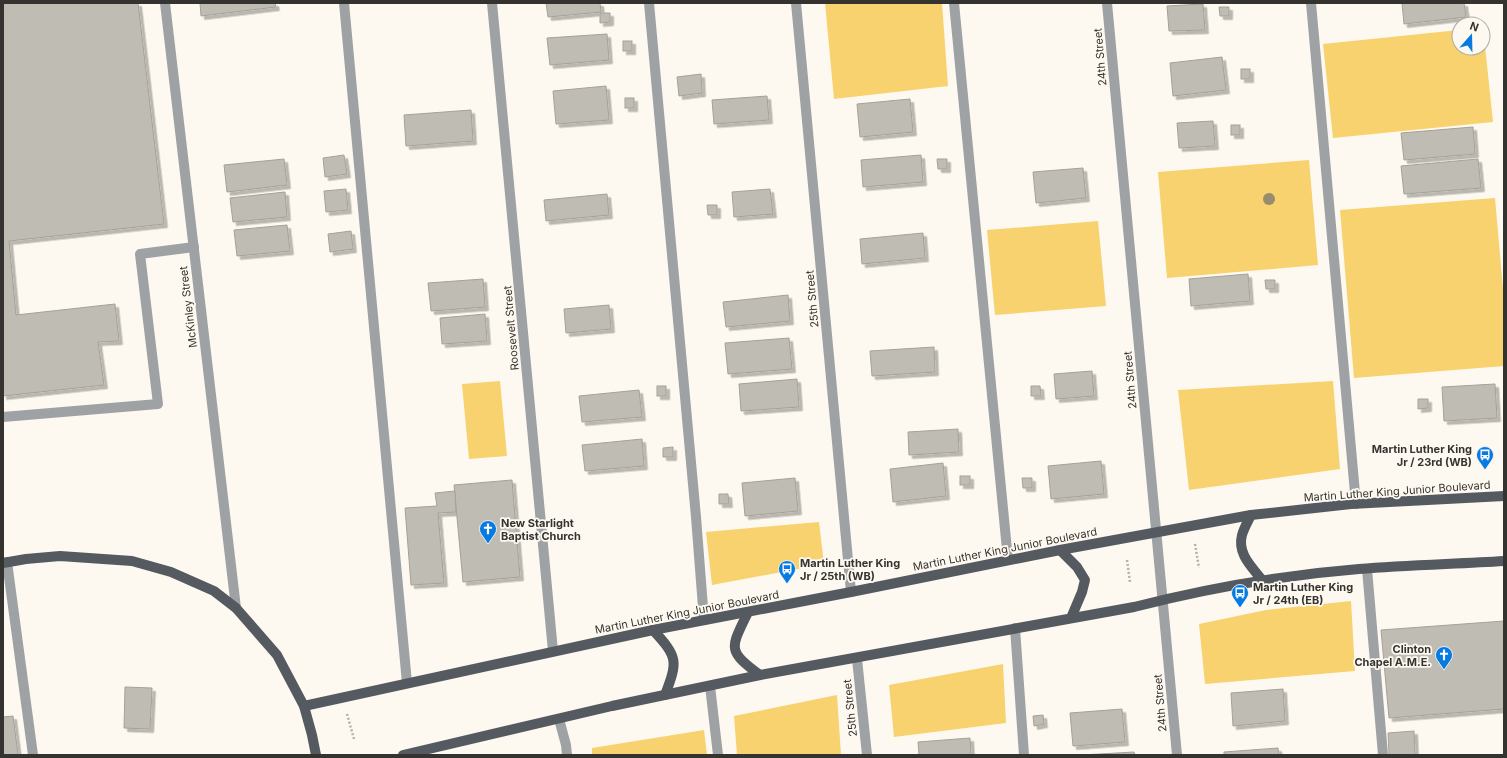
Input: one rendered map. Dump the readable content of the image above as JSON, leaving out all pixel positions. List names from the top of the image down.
{
  "streets": {
    "main road": ["Martin Luther King Junior Boulevard"],
    "street": [
      "24th Street",
      "25th Street",
      "McKinley Street",
      "Roosevelt Street"
    ]
  },
  "crossings": [
    ["24th Street", "Martin Luther King Junior Boulevard"],
    ["25th Street", "Martin Luther King Junior Boulevard"],
    ["Roosevelt Street", "Martin Luther King Junior Boulevard"]
  ],
  "places": {
    "bus stop": ["Martin Luther King Jr / 23rd (WB)", "Martin Luther King Jr / 25th (WB)", "Martin Luther King Jr / 24th (EB)"],
    "church": ["New Starlight Baptist Church", "Clinton Chapel A.M.E."]
  },
  "north": "top"
}
